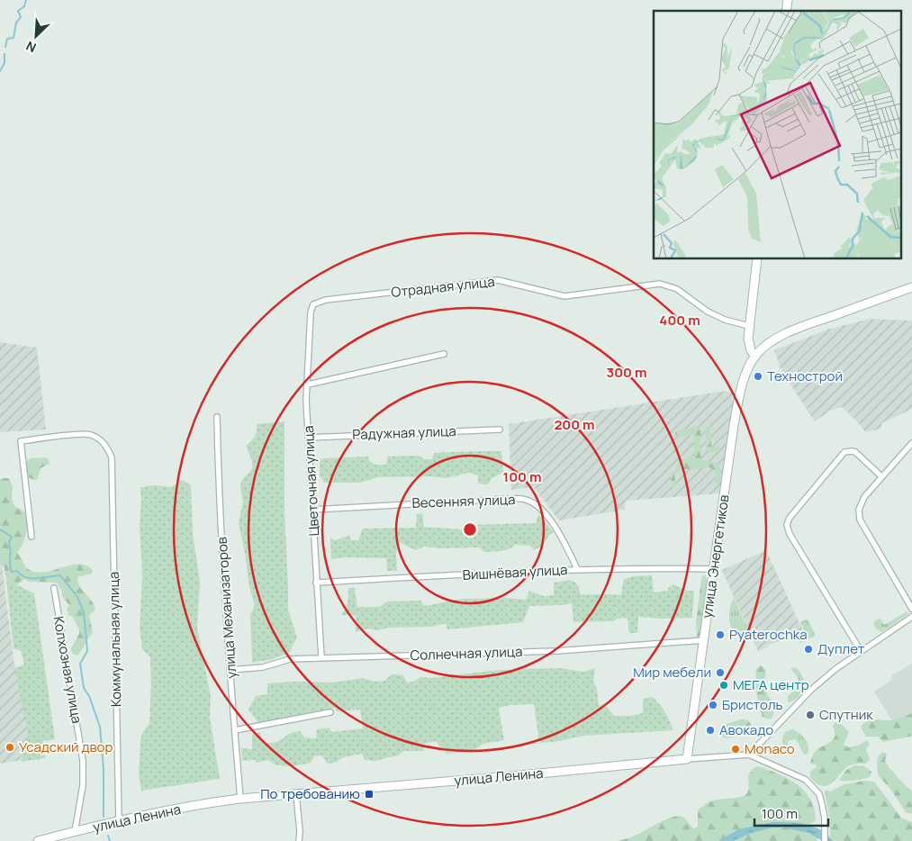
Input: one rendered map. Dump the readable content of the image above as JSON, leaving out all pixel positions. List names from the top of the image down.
{
  "streets": {
    "street": [
      "Отрадная улица",
      "Радужная улица",
      "Цветочная улица",
      "Весенняя улица",
      "улица Энергетиков",
      "Вишнёвая улица",
      "улица Механизаторов",
      "Коммунальная улица",
      "Солнечная улица",
      "Колхозная улица",
      "улица Ленина"
    ]
  },
  "crossings": [
    ["Отрадная улица", "Цветочная улица"],
    ["Радужная улица", "Цветочная улица"],
    ["Цветочная улица", "Весенняя улица"],
    ["Цветочная улица", "Вишнёвая улица"],
    ["Цветочная улица", "Солнечная улица"],
    ["Весенняя улица", "Вишнёвая улица"],
    ["улица Энергетиков", "Вишнёвая улица"],
    ["улица Энергетиков", "Солнечная улица"],
    ["улица Энергетиков", "улица Ленина"],
    ["улица Механизаторов", "Солнечная улица"],
    ["улица Механизаторов", "улица Ленина"],
    ["Коммунальная улица", "улица Ленина"],
    ["Колхозная улица", "улица Ленина"]
  ],
  "places": {
    "other": [
      "Технострой",
      "Pyaterochka",
      "Дуплет",
      "Мир мебели",
      "МЕГА центр",
      "Бристоль",
      "Спутник",
      "Авокадо",
      "Усадский двор",
      "Monaco"
    ],
    "transit": ["По требованию"]
  },
  "scale_bar": "100 m",
  "north": "bottom left",
  "rings": [
    "400 m",
    "300 m",
    "200 m",
    "100 m"
  ]
}
